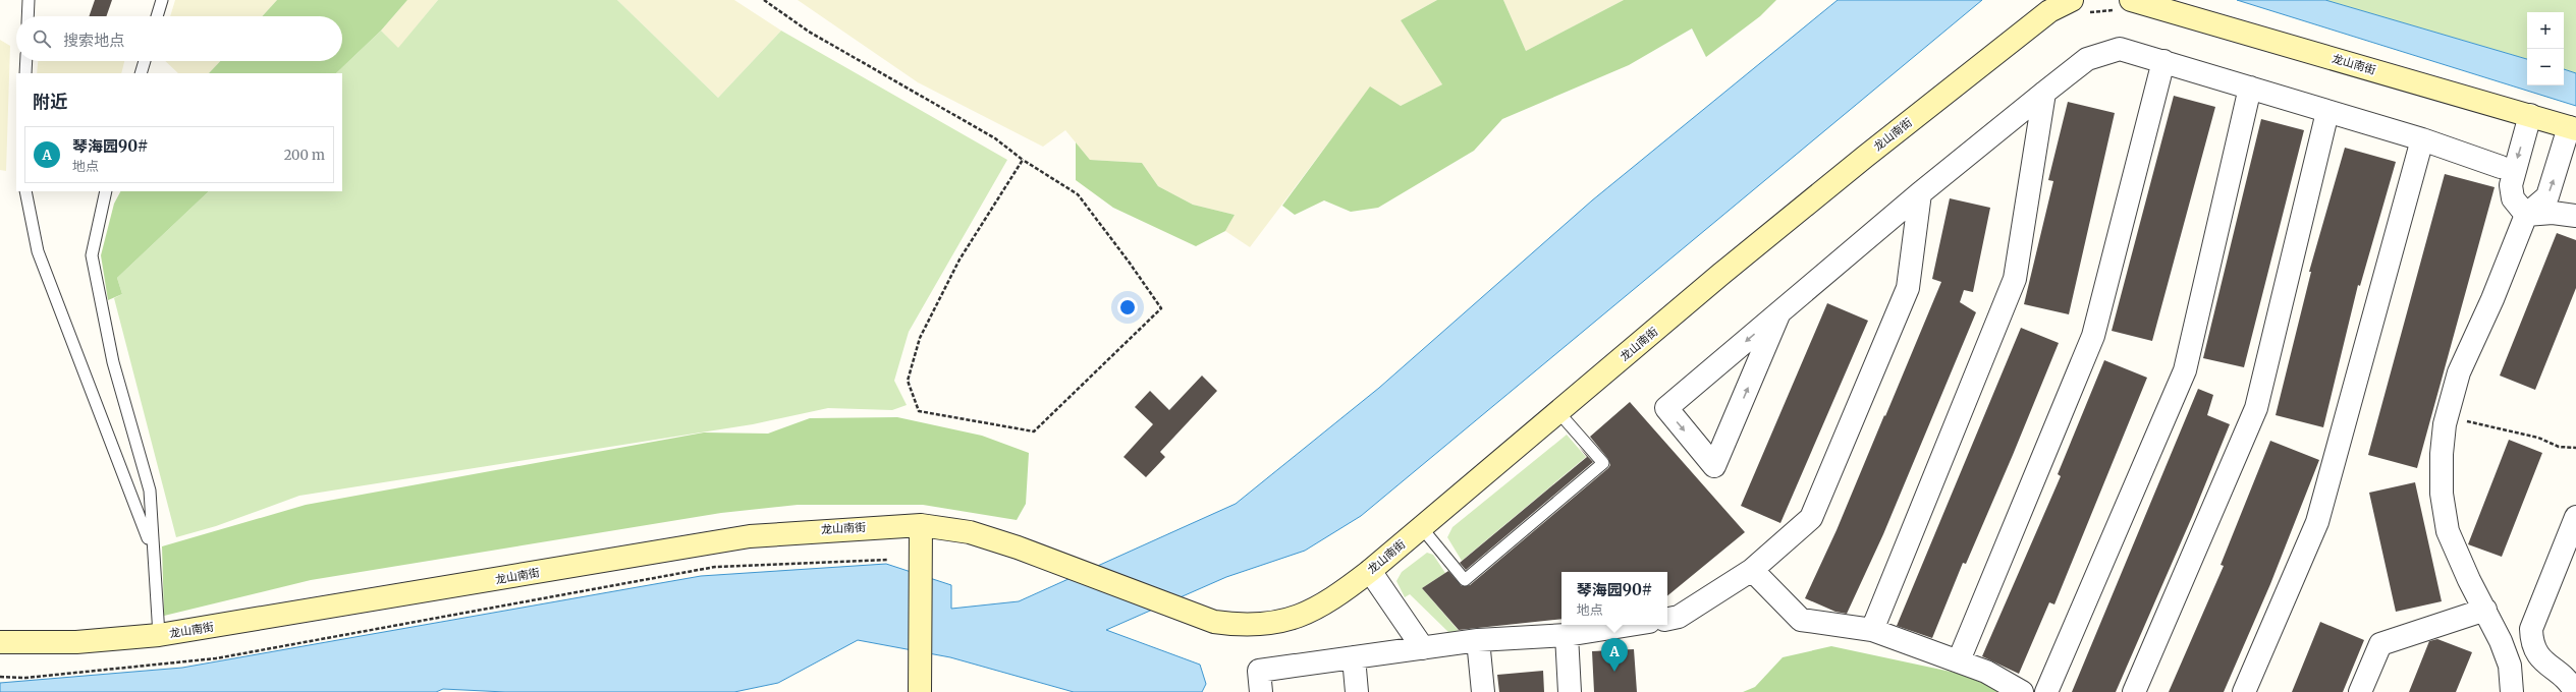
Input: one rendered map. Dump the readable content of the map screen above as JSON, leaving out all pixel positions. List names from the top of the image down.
{
  "streets": {
    "street": ["龙山南街"]
  },
  "page": {
    "map_buttons": ["+", "−"],
    "search": "搜索地点",
    "heading": "附近",
    "list": [
      {
        "mark": "A",
        "name": "琴海园90#",
        "note": "地点",
        "value": "200 m"
      }
    ],
    "popup": ["琴海园90#", "地点"],
    "pins": "A"
  }
}
